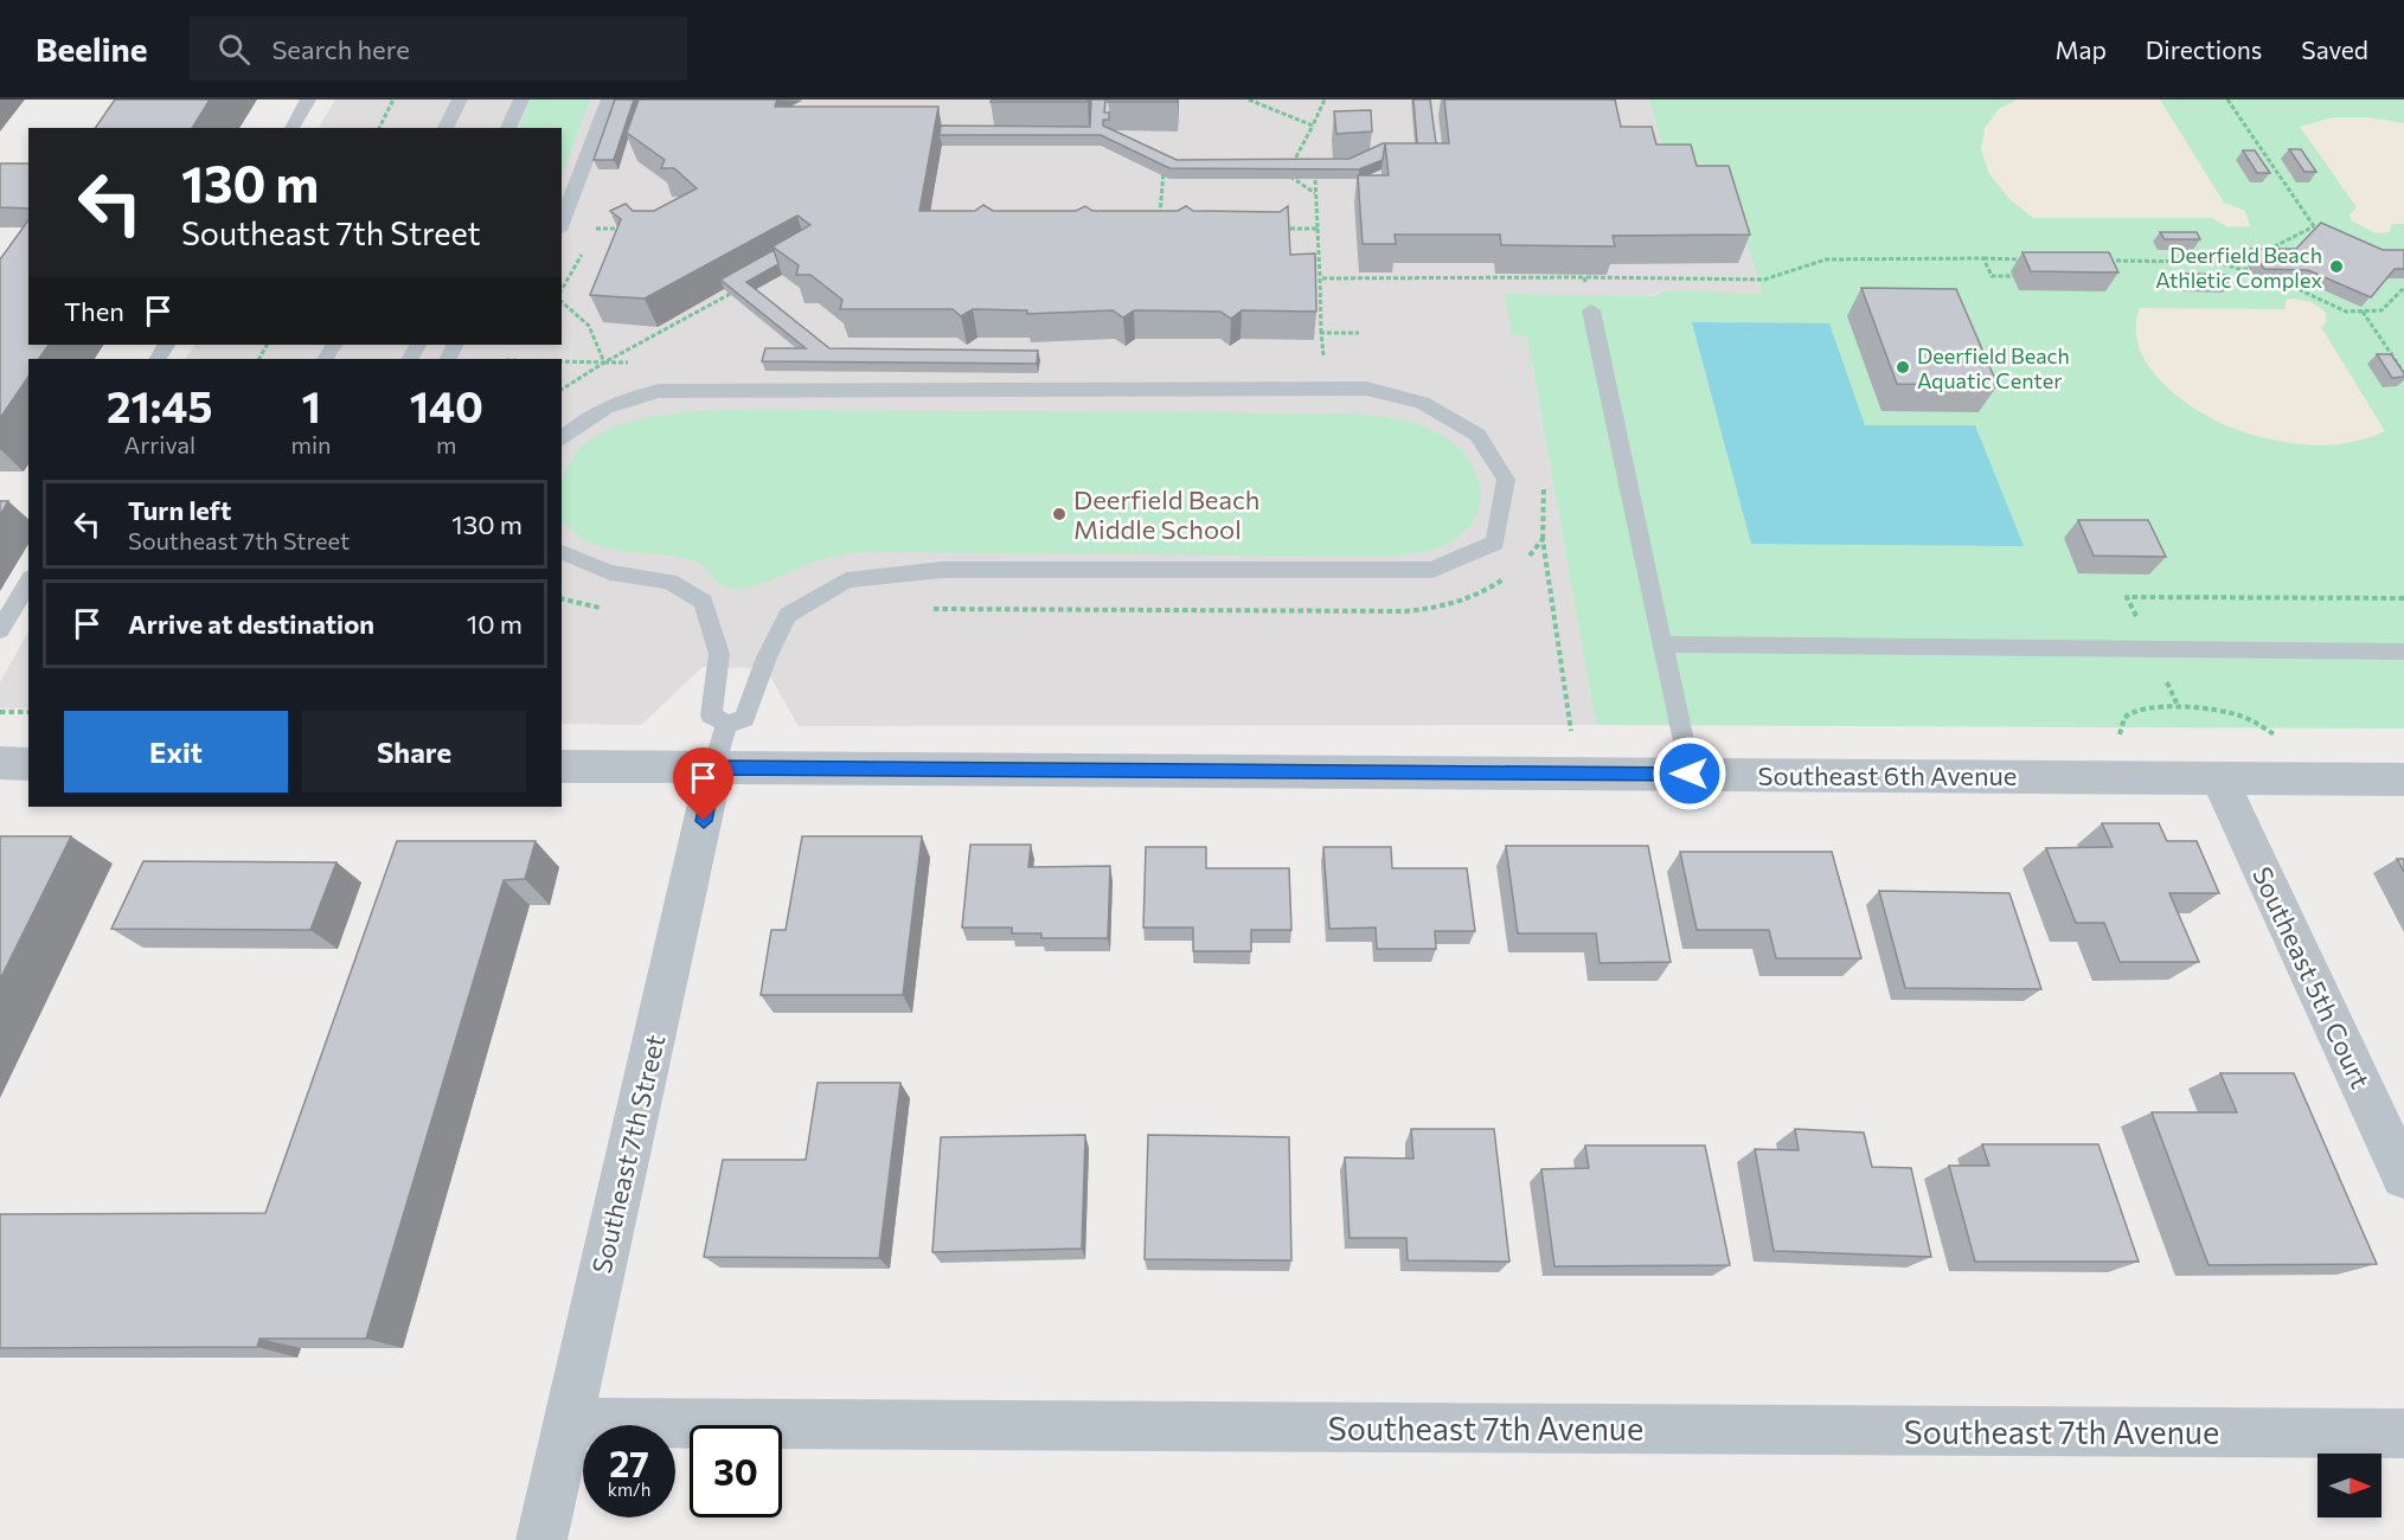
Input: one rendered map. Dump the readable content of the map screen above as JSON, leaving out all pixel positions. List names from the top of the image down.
{
  "streets": {
    "street": [
      "Southeast 6th Avenue",
      "Southeast 5th Court",
      "Southeast 7th Street",
      "Southeast 7th Avenue"
    ]
  },
  "crossings": [
    ["Southeast 6th Avenue", "Southeast 5th Court"],
    ["Southeast 6th Avenue", "Southeast 7th Street"],
    ["Southeast 7th Street", "Southeast 7th Avenue"]
  ],
  "places": ["Deerfield Beach Athletic Complex", "Deerfield Beach Aquatic Center", "Deerfield Beach Middle School"],
  "north": "right",
  "page": {
    "header": "Beeline",
    "search": "Search here",
    "nav": ["Map", "Directions", "Saved"],
    "turn": ["130 m", "Southeast 7th Street"],
    "then": "Then",
    "eta": [
      "21:45",
      "Arrival",
      "1",
      "min",
      "140",
      "m"
    ],
    "list": [
      {
        "name": "Turn left",
        "note": "Southeast 7th Street",
        "value": "130 m"
      },
      {
        "name": "Arrive at destination",
        "value": "10 m"
      }
    ],
    "buttons": ["Exit", "Share"],
    "speed": "27 km/h",
    "limit": "30"
  }
}
